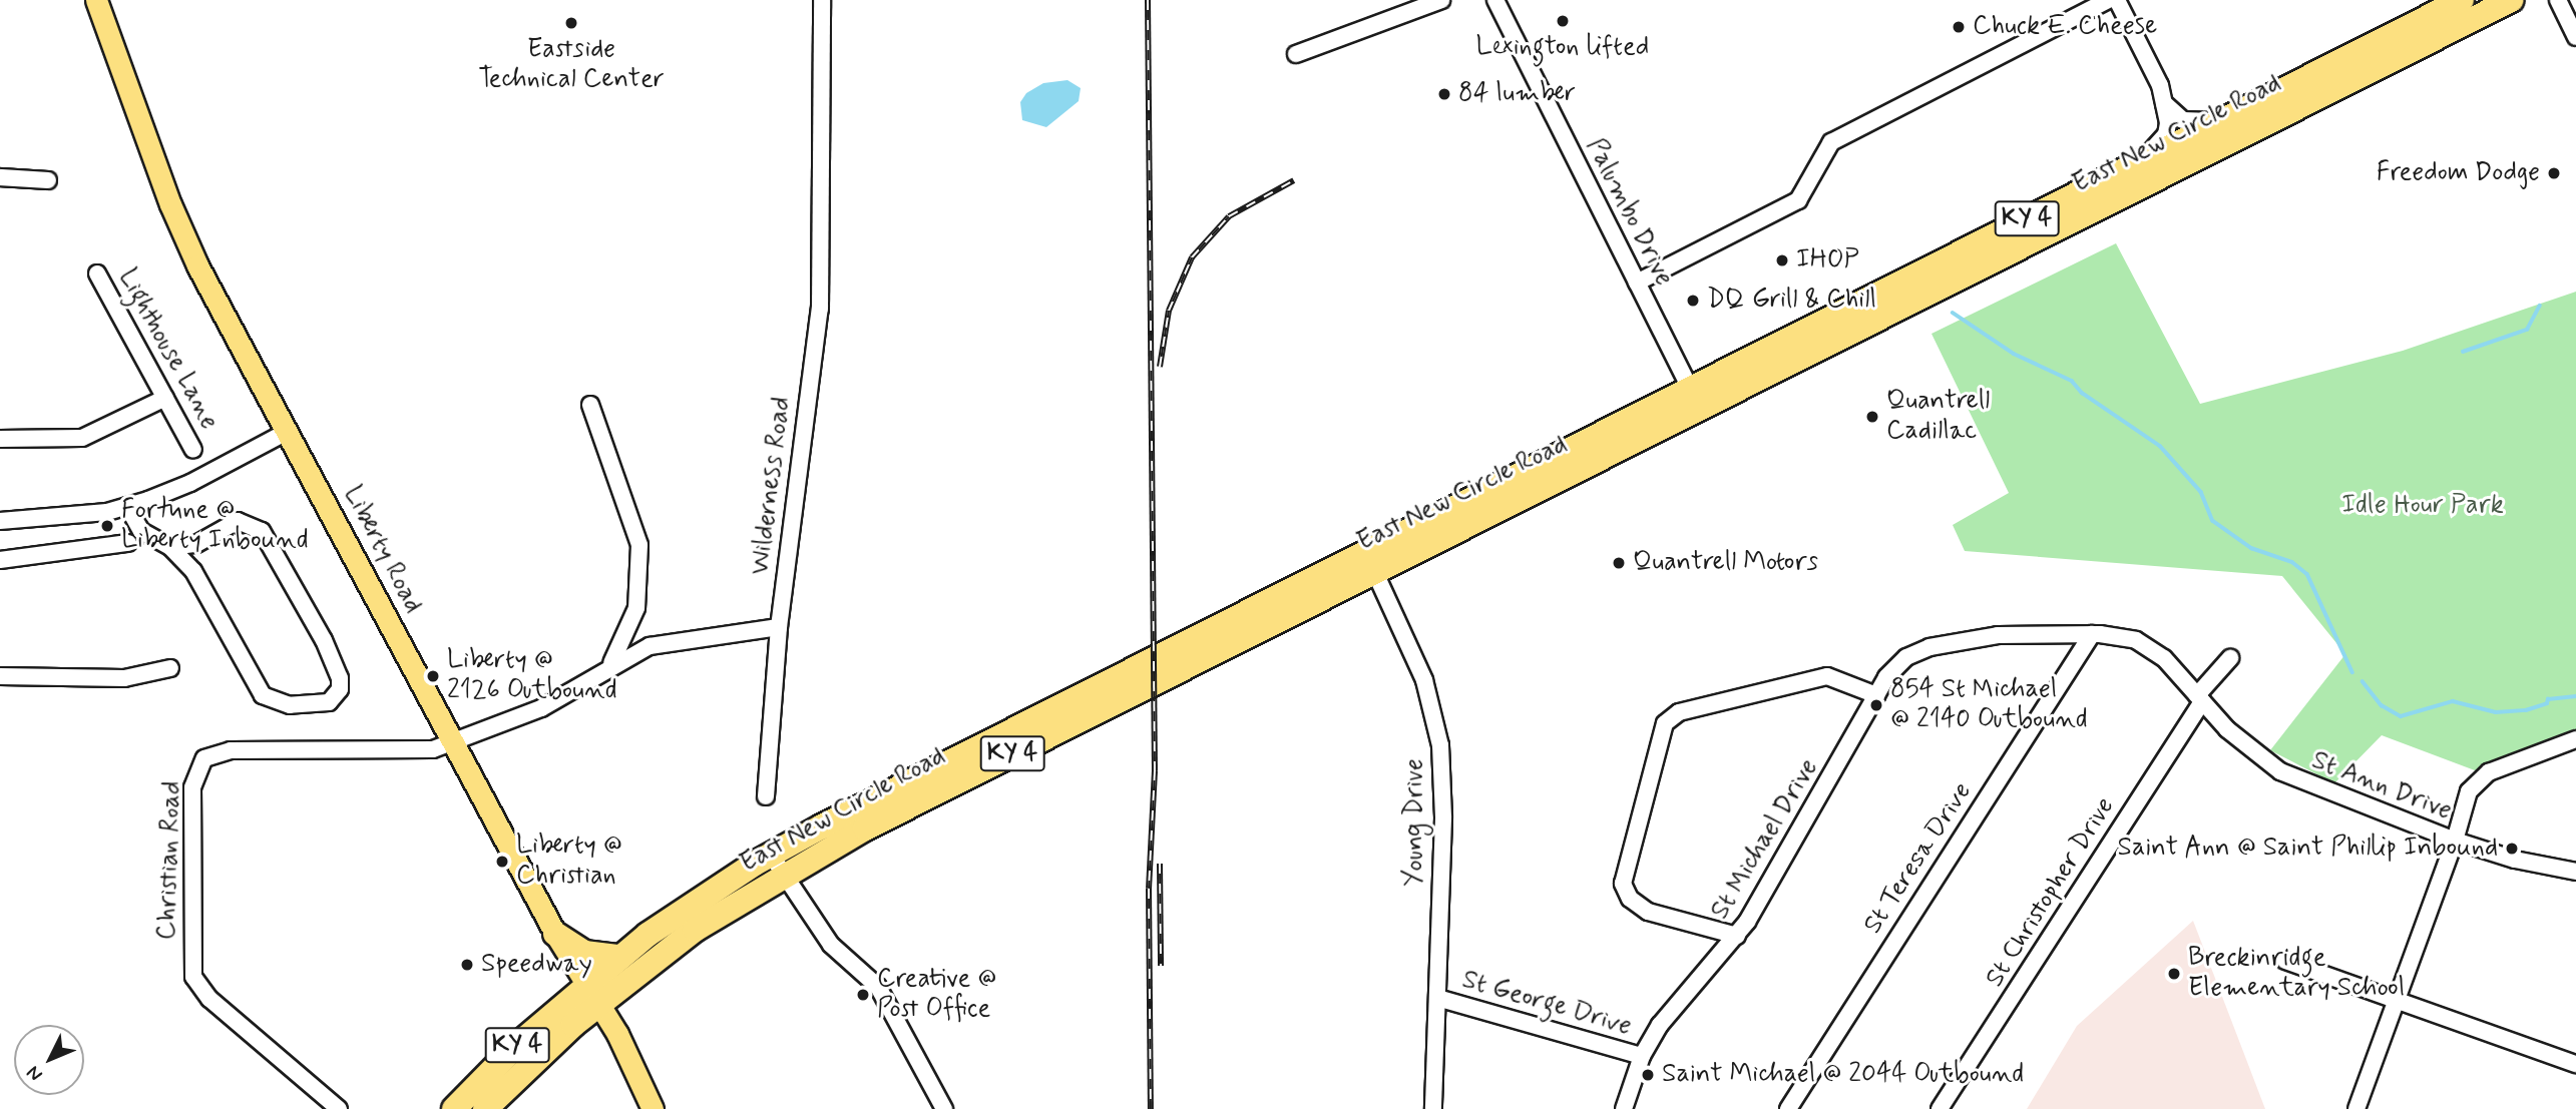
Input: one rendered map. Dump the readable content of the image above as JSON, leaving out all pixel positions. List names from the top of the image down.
{
  "streets": {
    "highway": ["East New Circle Road", "KY 4"],
    "main road": ["Liberty Road"],
    "street": [
      "Palumbo Drive",
      "Lighthouse Lane",
      "Wilderness Road",
      "St Ann Drive",
      "Young Drive",
      "St Michael Drive",
      "St Teresa Drive",
      "Christian Road",
      "St Christopher Drive",
      "St George Drive"
    ]
  },
  "crossings": [
    ["East New Circle Road", "Palumbo Drive"],
    ["East New Circle Road", "Liberty Road"],
    ["East New Circle Road", "Young Drive"],
    ["Liberty Road", "Christian Road"],
    ["St Ann Drive", "St Michael Drive"],
    ["St Ann Drive", "St Teresa Drive"],
    ["St Ann Drive", "St Christopher Drive"],
    ["Young Drive", "St George Drive"],
    ["St Michael Drive", "St George Drive"]
  ],
  "parks": ["Idle Hour Park"],
  "places": [
    "Lexington lifted",
    "Eastside Technical Center",
    "Chuck E. Cheese",
    "84 lumber",
    "Freedom Dodge",
    "IHOP",
    "DQ Grill & Chill",
    "Quantrell Cadillac",
    "Fortune @ Liberty Inbound",
    "Quantrell Motors",
    "Liberty @ 2126 Outbound",
    "854 St Michael @ 2140 Outbound",
    "Saint Ann @ Saint Phillip Inbound",
    "Liberty @ Christian",
    "Speedway",
    "Breckinridge Elementary School",
    "Creative @ Post Office",
    "Saint Michael @ 2044 Outbound"
  ],
  "north": "bottom left"
}
